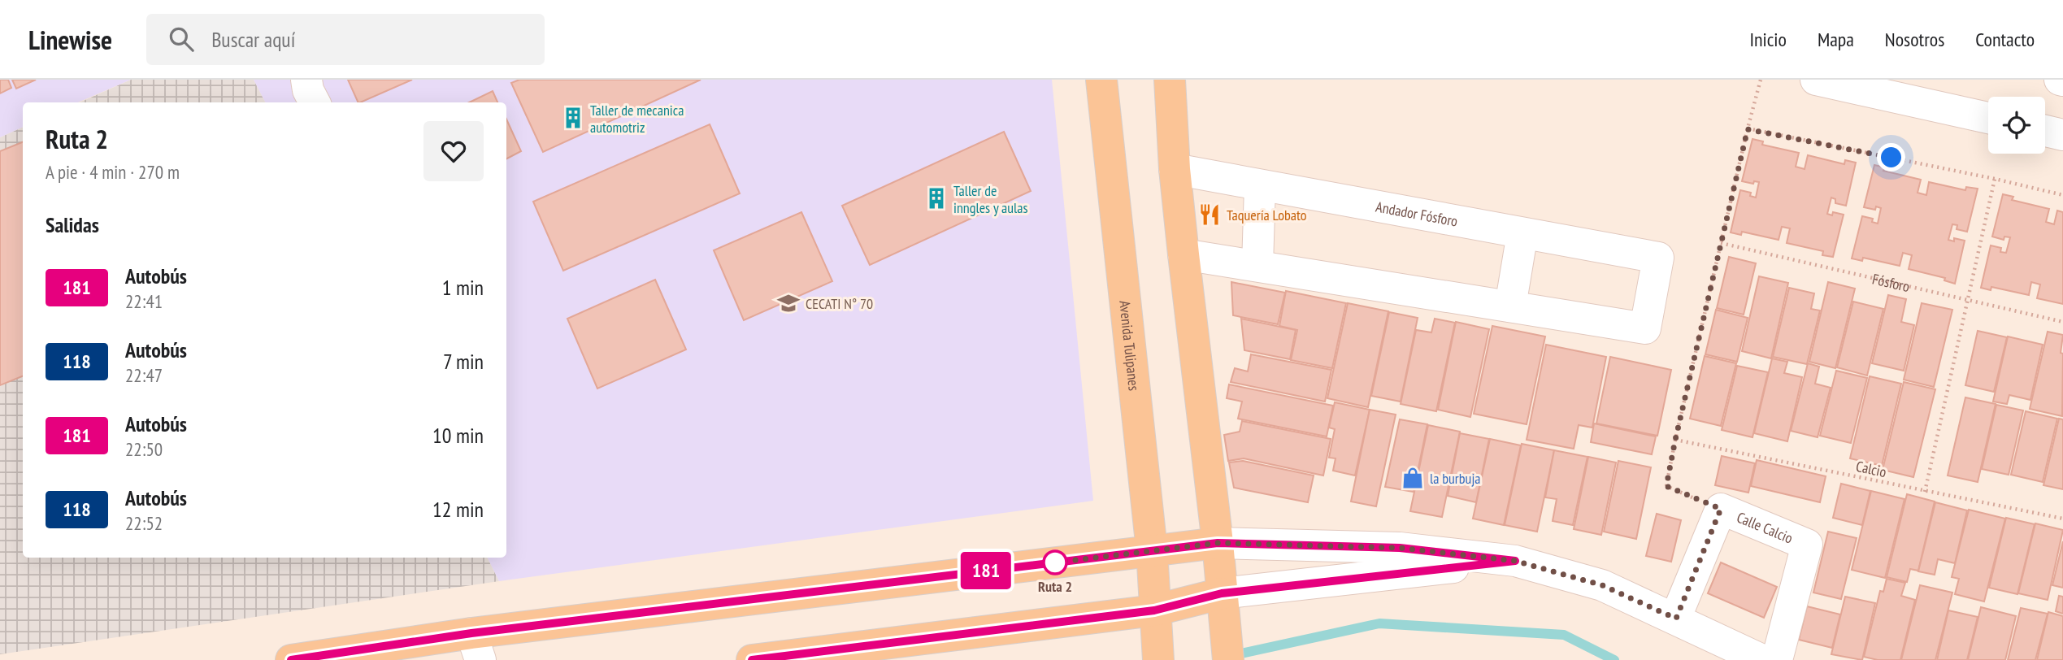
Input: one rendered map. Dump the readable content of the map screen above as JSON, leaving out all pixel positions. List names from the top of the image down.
{
  "streets": {
    "main road": ["Avenida Tulipanes"],
    "street": ["Andador Fósforo", "Calle Calcio"],
    "path": ["Fósforo", "Calcio"]
  },
  "places": {
    "building": ["Taller de mecanica automotriz", "Taller de inngles y aulas"],
    "restaurant": ["Taquería Lobato"],
    "school or university": ["CECATI N° 70"],
    "shop": ["la burbuja"],
    "other": ["Ruta 2"]
  },
  "lines": ["bus line 181"],
  "page": {
    "header": "Linewise",
    "search": "Buscar aquí",
    "nav": [
      "Inicio",
      "Mapa",
      "Nosotros",
      "Contacto"
    ],
    "on_map": "181",
    "heading": [
      ["Ruta 2", "A pie · 4 min · 270 m"],
      "Salidas"
    ],
    "list": [
      {
        "mark": "181",
        "name": "Autobús",
        "note": "22:41",
        "value": "1 min"
      },
      {
        "mark": "118",
        "name": "Autobús",
        "note": "22:47",
        "value": "7 min"
      },
      {
        "mark": "181",
        "name": "Autobús",
        "note": "22:50",
        "value": "10 min"
      },
      {
        "mark": "118",
        "name": "Autobús",
        "note": "22:52",
        "value": "12 min"
      }
    ]
  }
}
